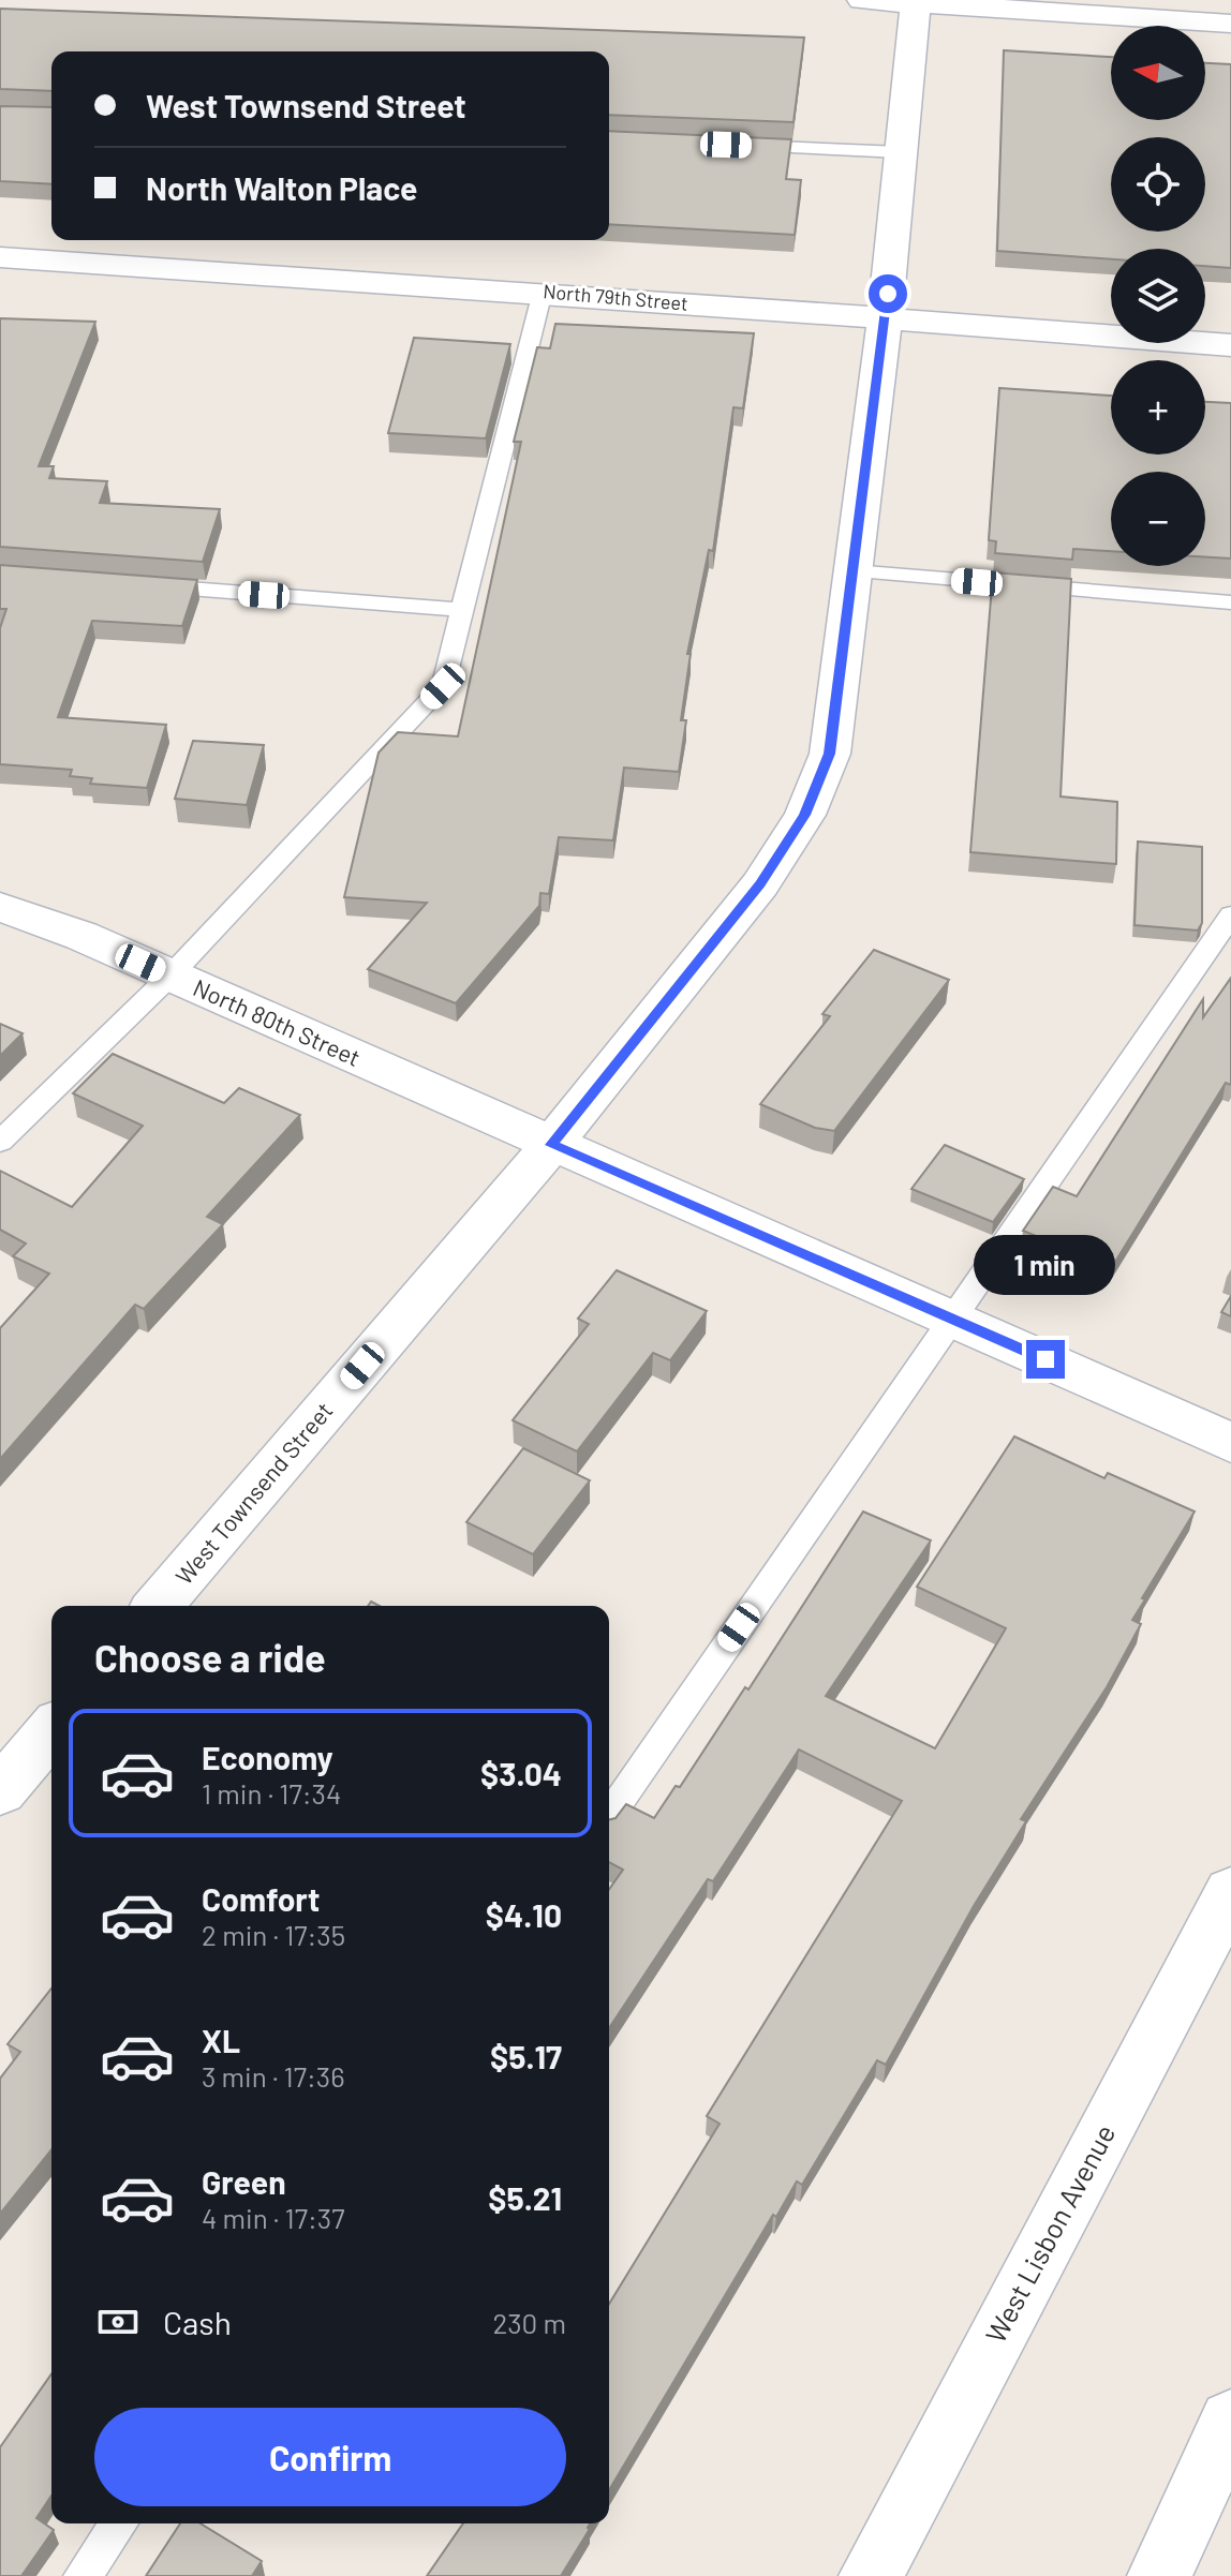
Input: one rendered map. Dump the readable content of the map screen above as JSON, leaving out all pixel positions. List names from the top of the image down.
{
  "streets": {
    "street": [
      "North 79th Street",
      "North 80th Street",
      "West Townsend Street",
      "West Lisbon Avenue"
    ]
  },
  "crossings": [
    ["North 79th Street", "West Townsend Street"],
    ["North 80th Street", "West Townsend Street"]
  ],
  "north": "left",
  "page": {
    "map_buttons": ["+", "−"],
    "banner": ["West Townsend Street", "North Walton Place"],
    "bubble": "1 min",
    "heading": "Choose a ride",
    "list": [
      {
        "name": "Economy",
        "note": "1 min · 17:34",
        "value": "$3.04"
      },
      {
        "name": "Comfort",
        "note": "2 min · 17:35",
        "value": "$4.10"
      },
      {
        "name": "XL",
        "note": "3 min · 17:36",
        "value": "$5.17"
      },
      {
        "name": "Green",
        "note": "4 min · 17:37",
        "value": "$5.21"
      }
    ],
    "pay": ["Cash", "230 m"],
    "buttons": "Confirm"
  }
}
